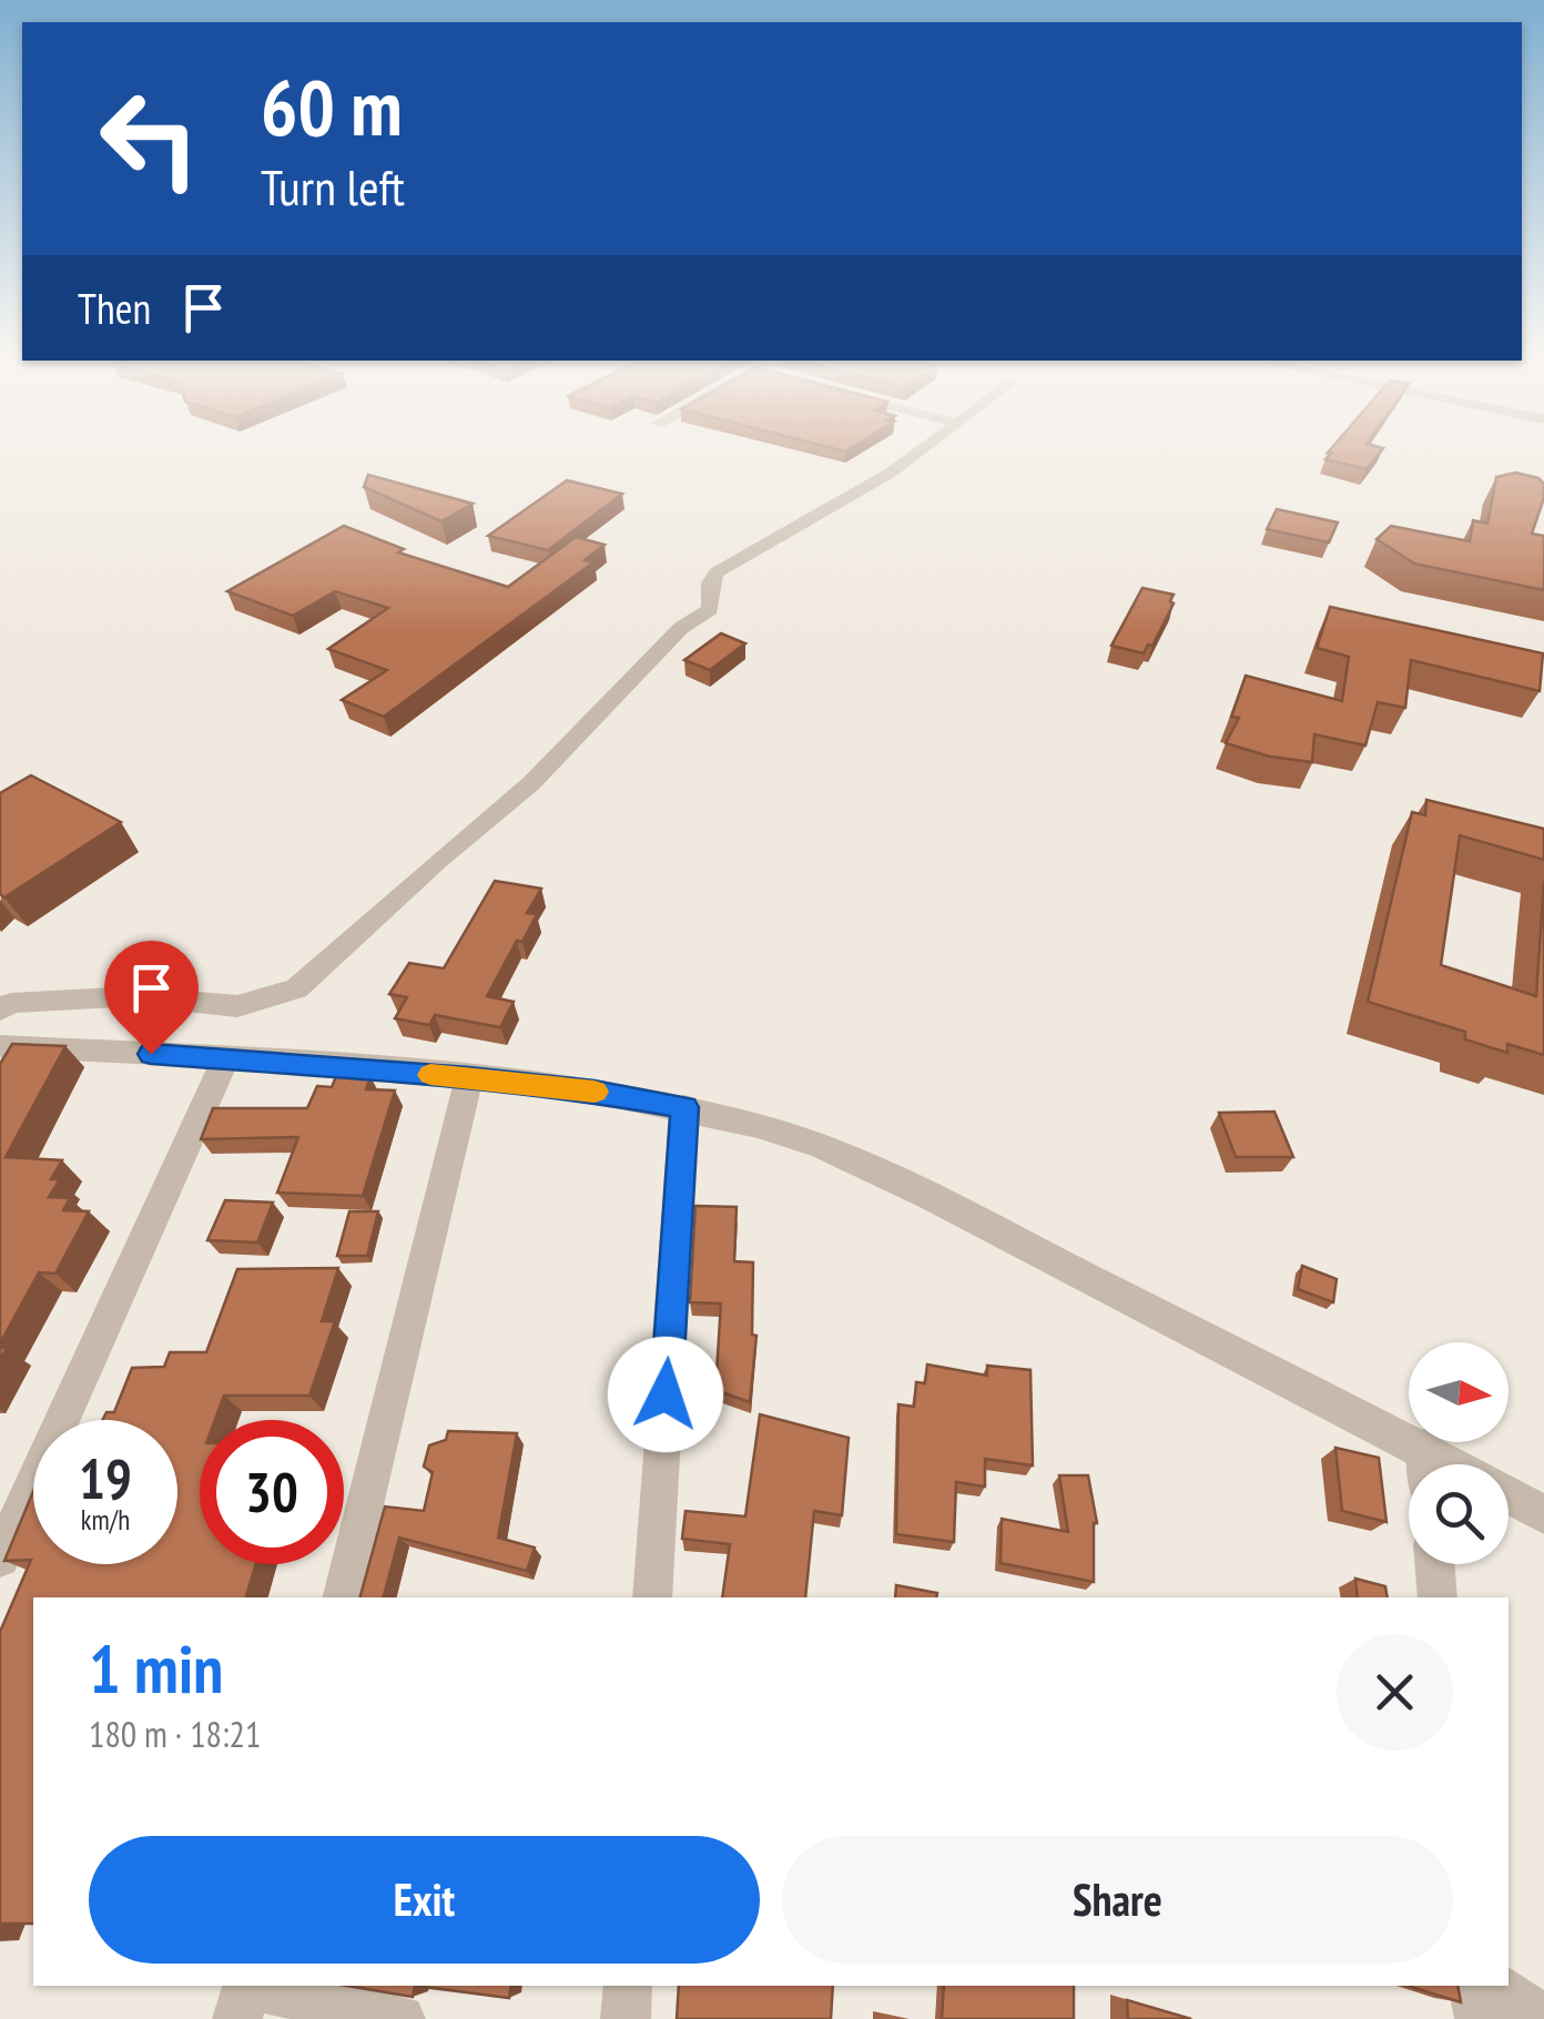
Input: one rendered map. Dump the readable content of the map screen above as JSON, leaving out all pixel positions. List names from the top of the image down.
{
  "north": "right",
  "page": {
    "turn": ["60 m", "Turn left"],
    "then": "Then",
    "speed": "19 km/h",
    "limit": "30",
    "heading": ["1 min", "180 m · 18:21"],
    "buttons": ["Exit", "Share"]
  }
}
